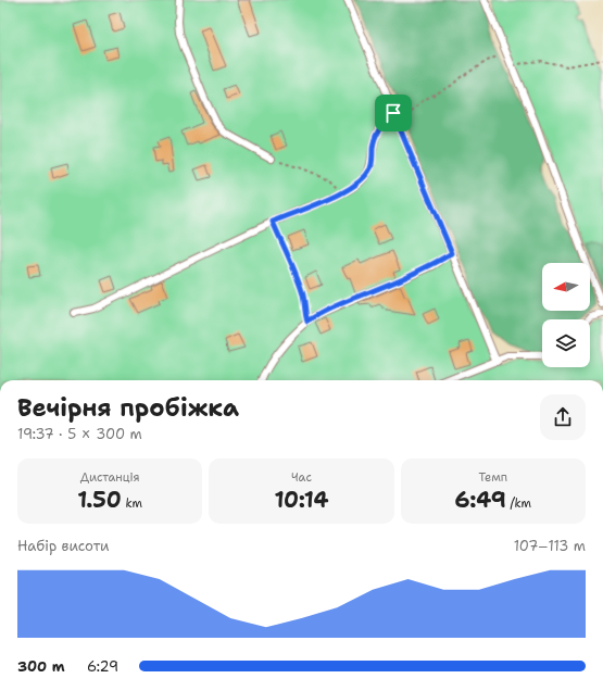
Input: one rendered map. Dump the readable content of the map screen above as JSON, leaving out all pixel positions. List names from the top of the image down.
{
  "north": "left",
  "page": {
    "heading": ["Вечірня пробіжка", "19:37 · 5 × 300 m"],
    "stats": [
      ["Дистанція", "1.50 km"],
      ["Час", "10:14"],
      ["Темп", "6:49 /km"]
    ],
    "chart": ["Набір висоти", "107–113 m"],
    "list": [
      {
        "name": "300 m",
        "note": "6:29"
      }
    ]
  }
}
